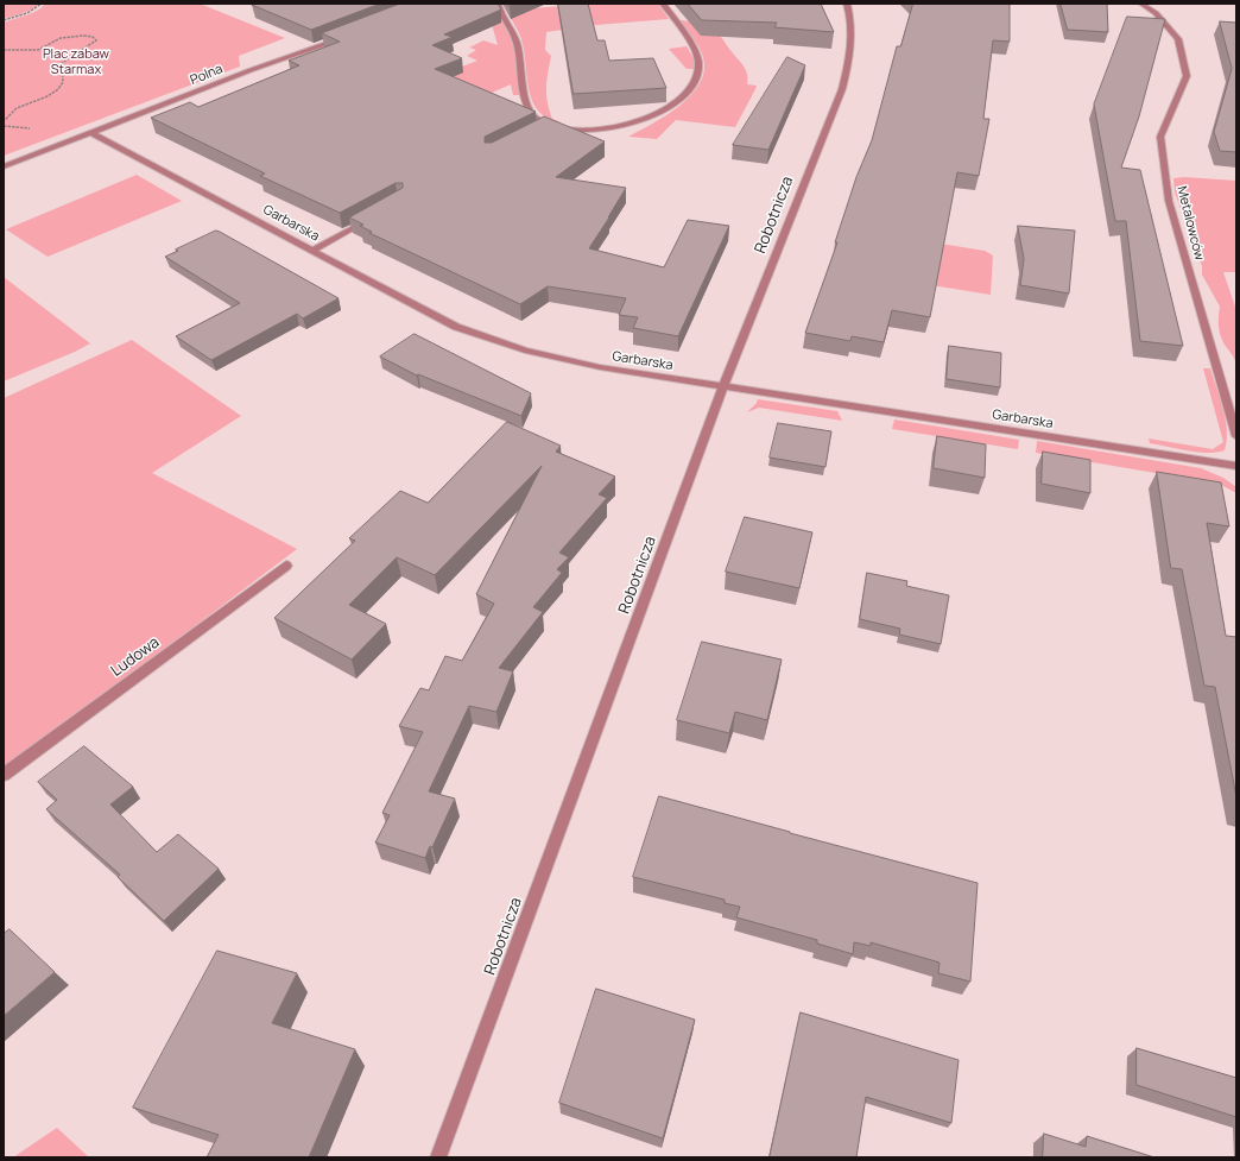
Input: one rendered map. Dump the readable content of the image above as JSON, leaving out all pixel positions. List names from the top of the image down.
{
  "streets": {
    "street": [
      "Polna",
      "Robotnicza",
      "Garbarska",
      "Metalowców",
      "Ludowa"
    ]
  },
  "crossings": [
    ["Polna", "Garbarska"],
    ["Robotnicza", "Garbarska"]
  ],
  "parks": ["Plac zabaw Starmax"]
}
